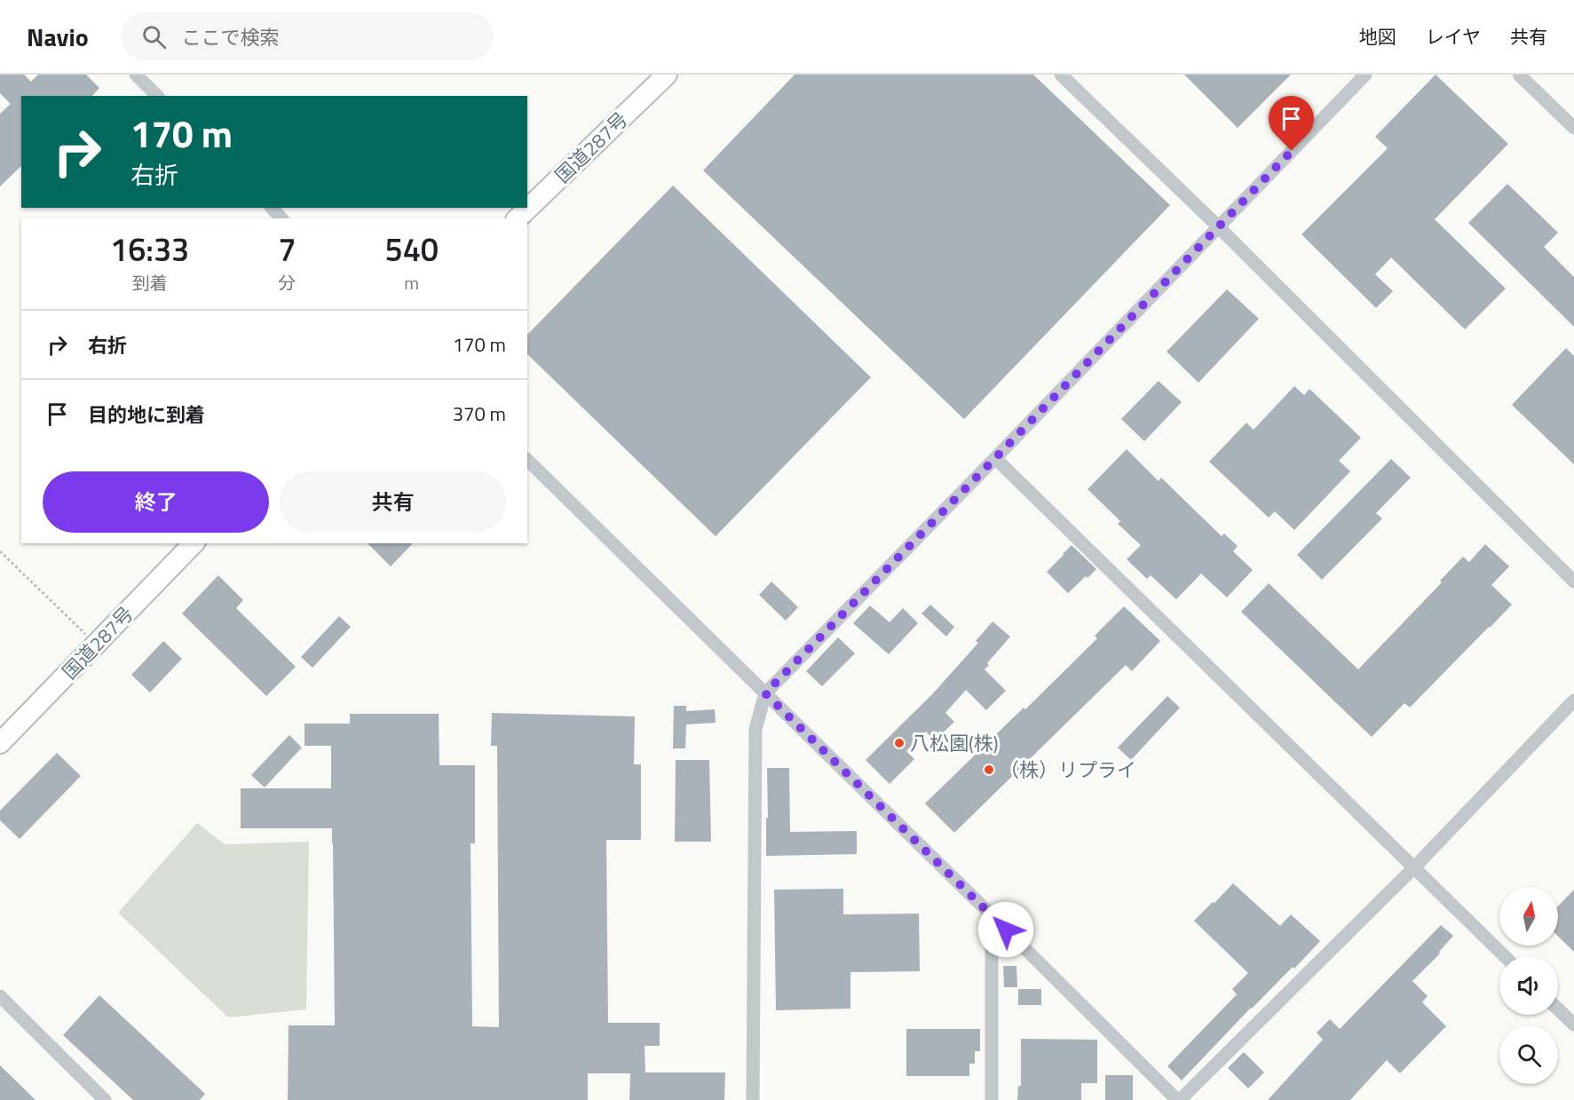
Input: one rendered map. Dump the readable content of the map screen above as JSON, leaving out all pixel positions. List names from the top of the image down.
{
  "streets": {
    "highway": ["国道287号"]
  },
  "places": ["八松園(株)", "（株）リプライ"],
  "north": "top",
  "page": {
    "header": "Navio",
    "search": "ここで検索",
    "nav": ["地図", "レイヤ", "共有"],
    "turn": ["170 m", "右折"],
    "eta": [
      "16:33",
      "到着",
      "7",
      "分",
      "540",
      "m"
    ],
    "list": [
      {
        "name": "右折",
        "value": "170 m"
      },
      {
        "name": "目的地に到着",
        "value": "370 m"
      }
    ],
    "buttons": ["終了", "共有"]
  }
}
